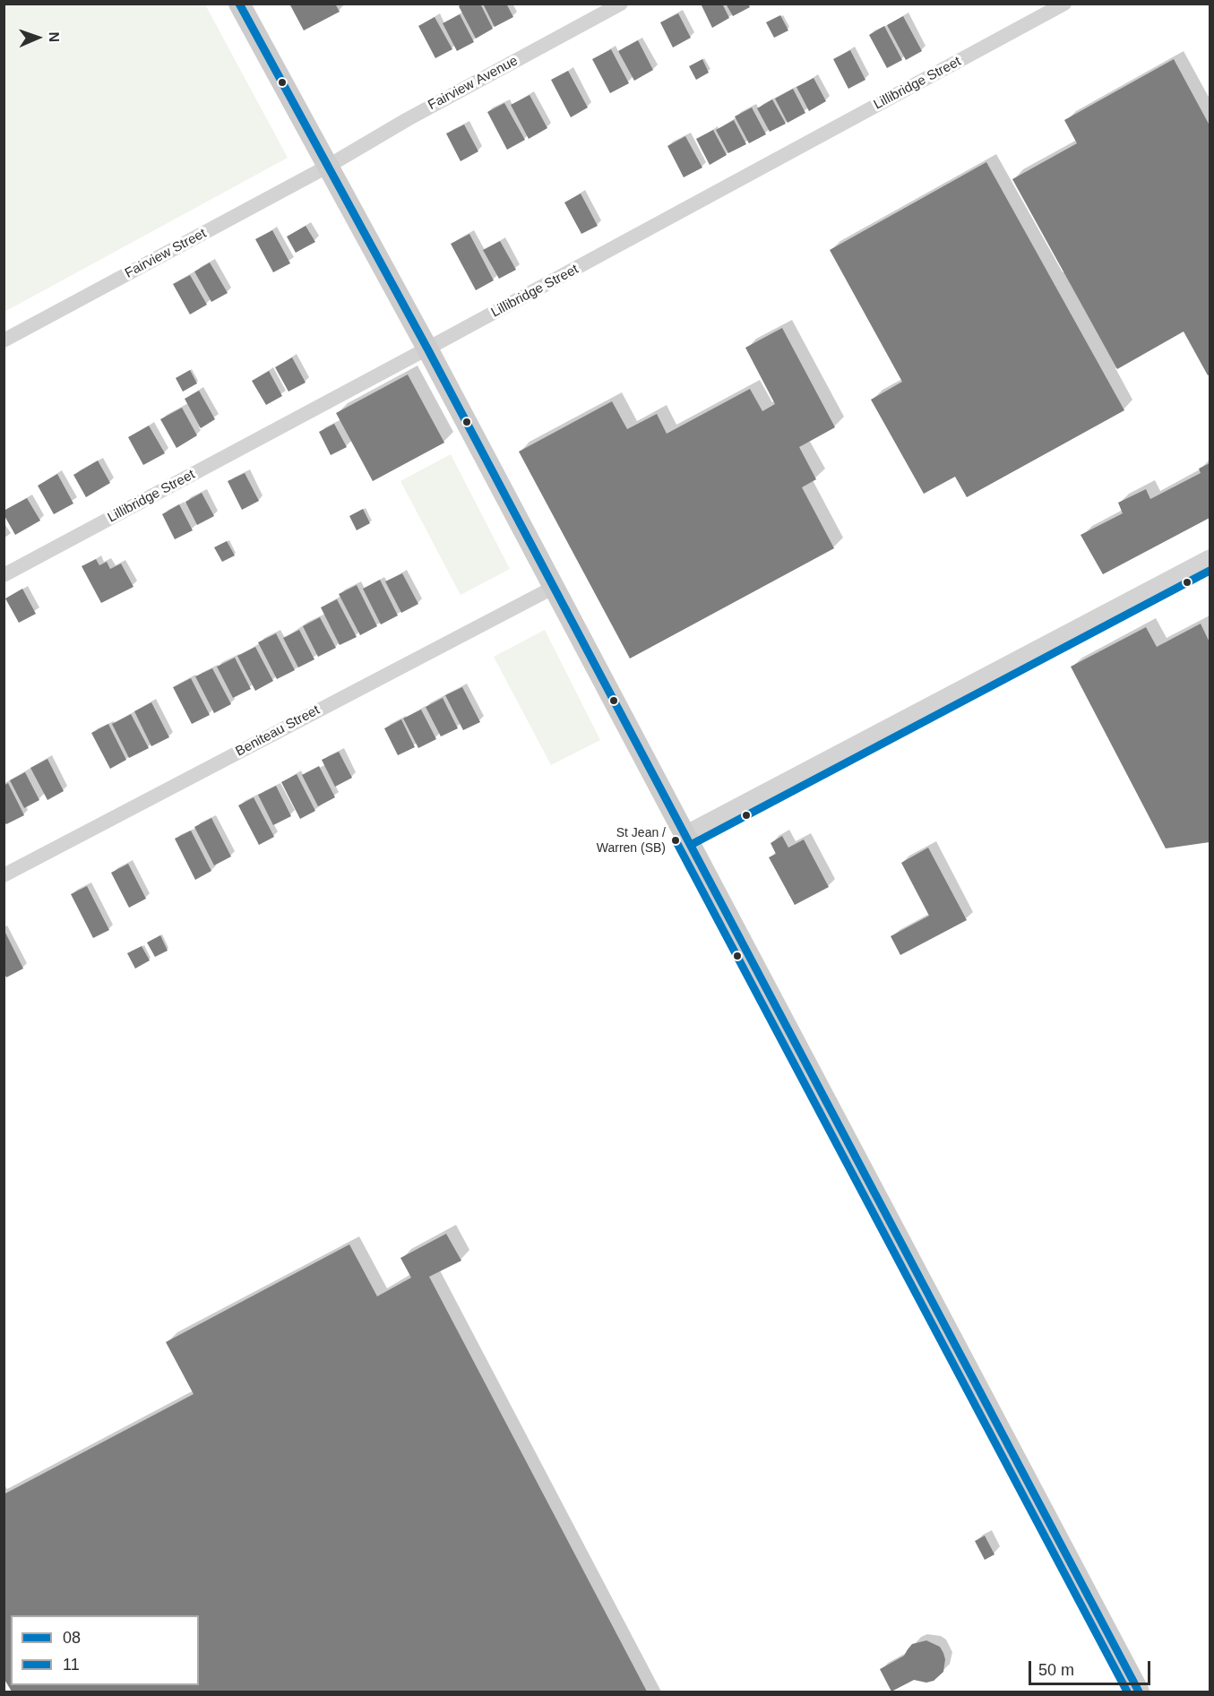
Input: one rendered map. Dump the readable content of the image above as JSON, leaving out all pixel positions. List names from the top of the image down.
{
  "streets": {
    "street": [
      "Fairview Avenue",
      "Lillibridge Street",
      "Fairview Street",
      "Beniteau Street"
    ]
  },
  "crossings": [
    ["Fairview Avenue", "Fairview Street"]
  ],
  "places": ["St Jean / Warren (SB)"],
  "lines": ["transit line 08", "transit line 11"],
  "legend": ["08", "11"],
  "scale_bar": "50 m",
  "north": "right"
}
